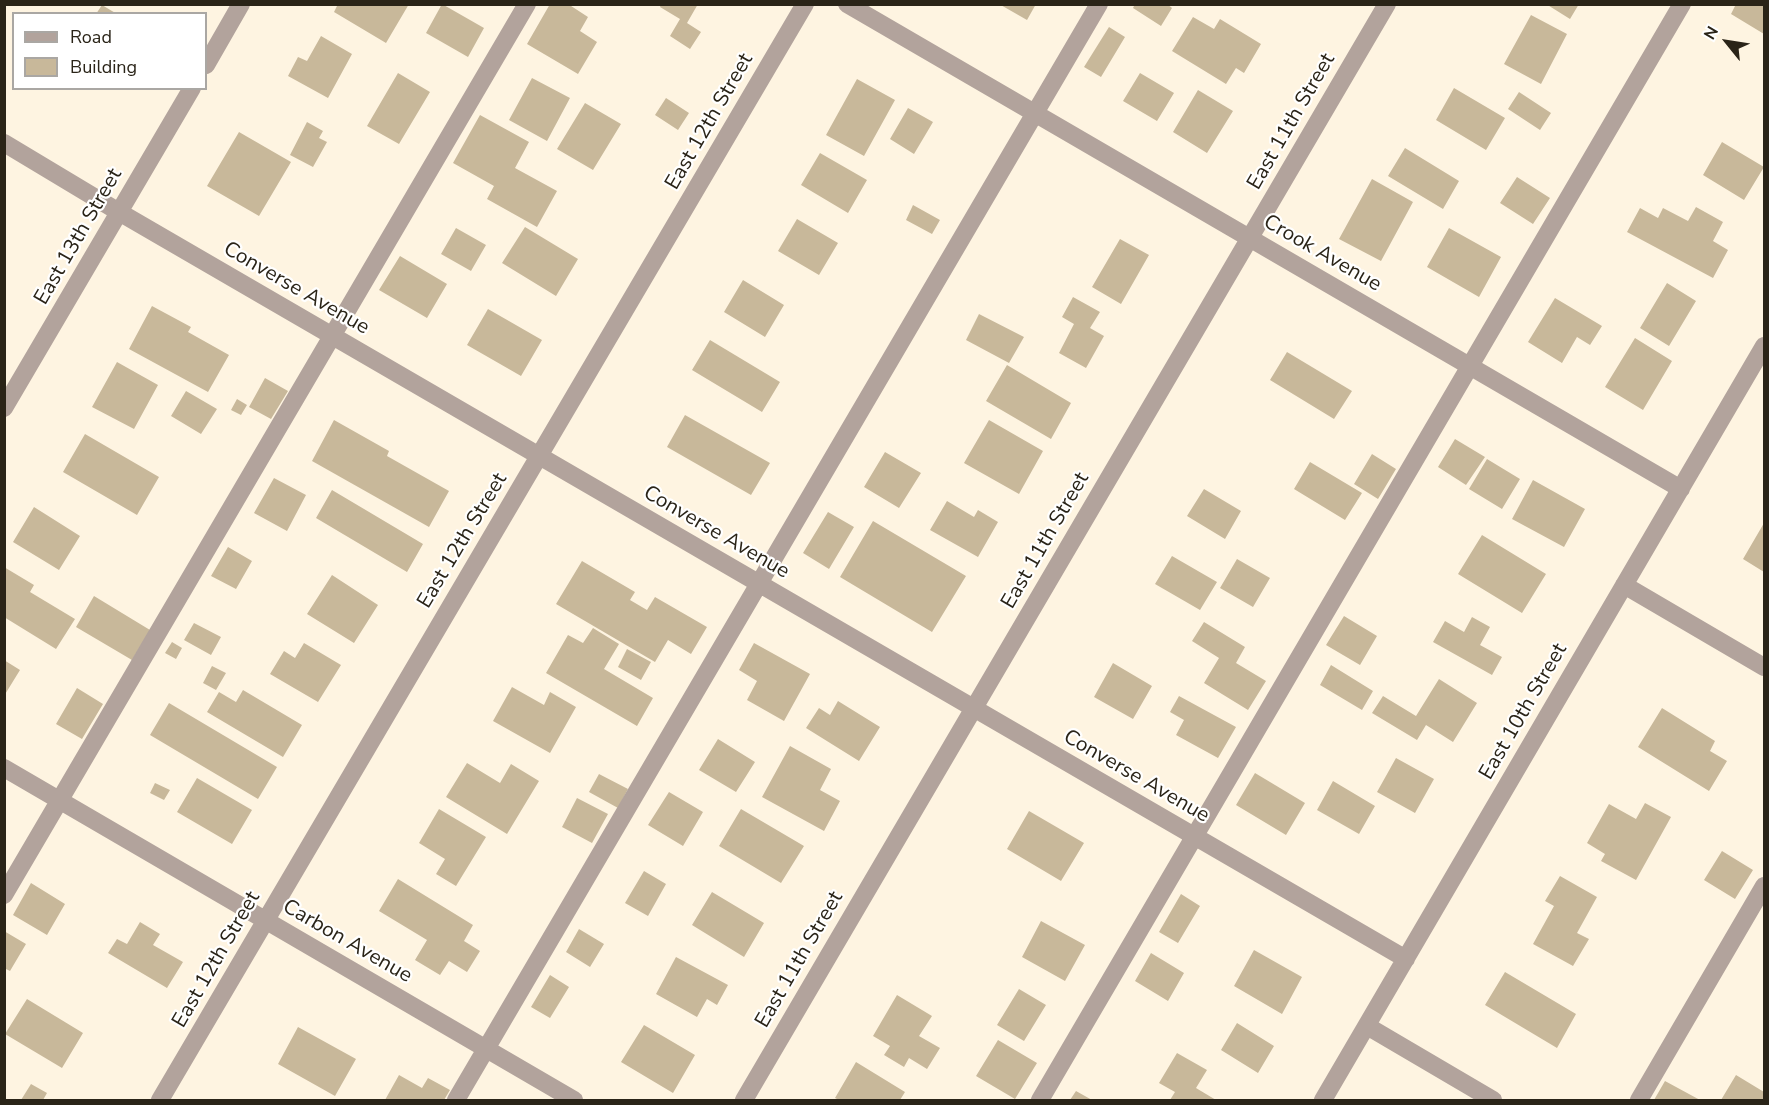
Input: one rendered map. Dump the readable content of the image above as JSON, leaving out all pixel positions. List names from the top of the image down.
{
  "streets": {
    "street": [
      "East 12th Street",
      "East 11th Street",
      "East 13th Street",
      "Crook Avenue",
      "Converse Avenue",
      "East 10th Street",
      "Carbon Avenue"
    ]
  },
  "crossings": [
    ["East 12th Street", "Converse Avenue"],
    ["East 12th Street", "Carbon Avenue"],
    ["East 11th Street", "Crook Avenue"],
    ["East 11th Street", "Converse Avenue"],
    ["East 13th Street", "Converse Avenue"],
    ["Crook Avenue", "East 10th Street"],
    ["Converse Avenue", "East 10th Street"]
  ],
  "legend": ["Road", "Building"],
  "north": "top left"
}
